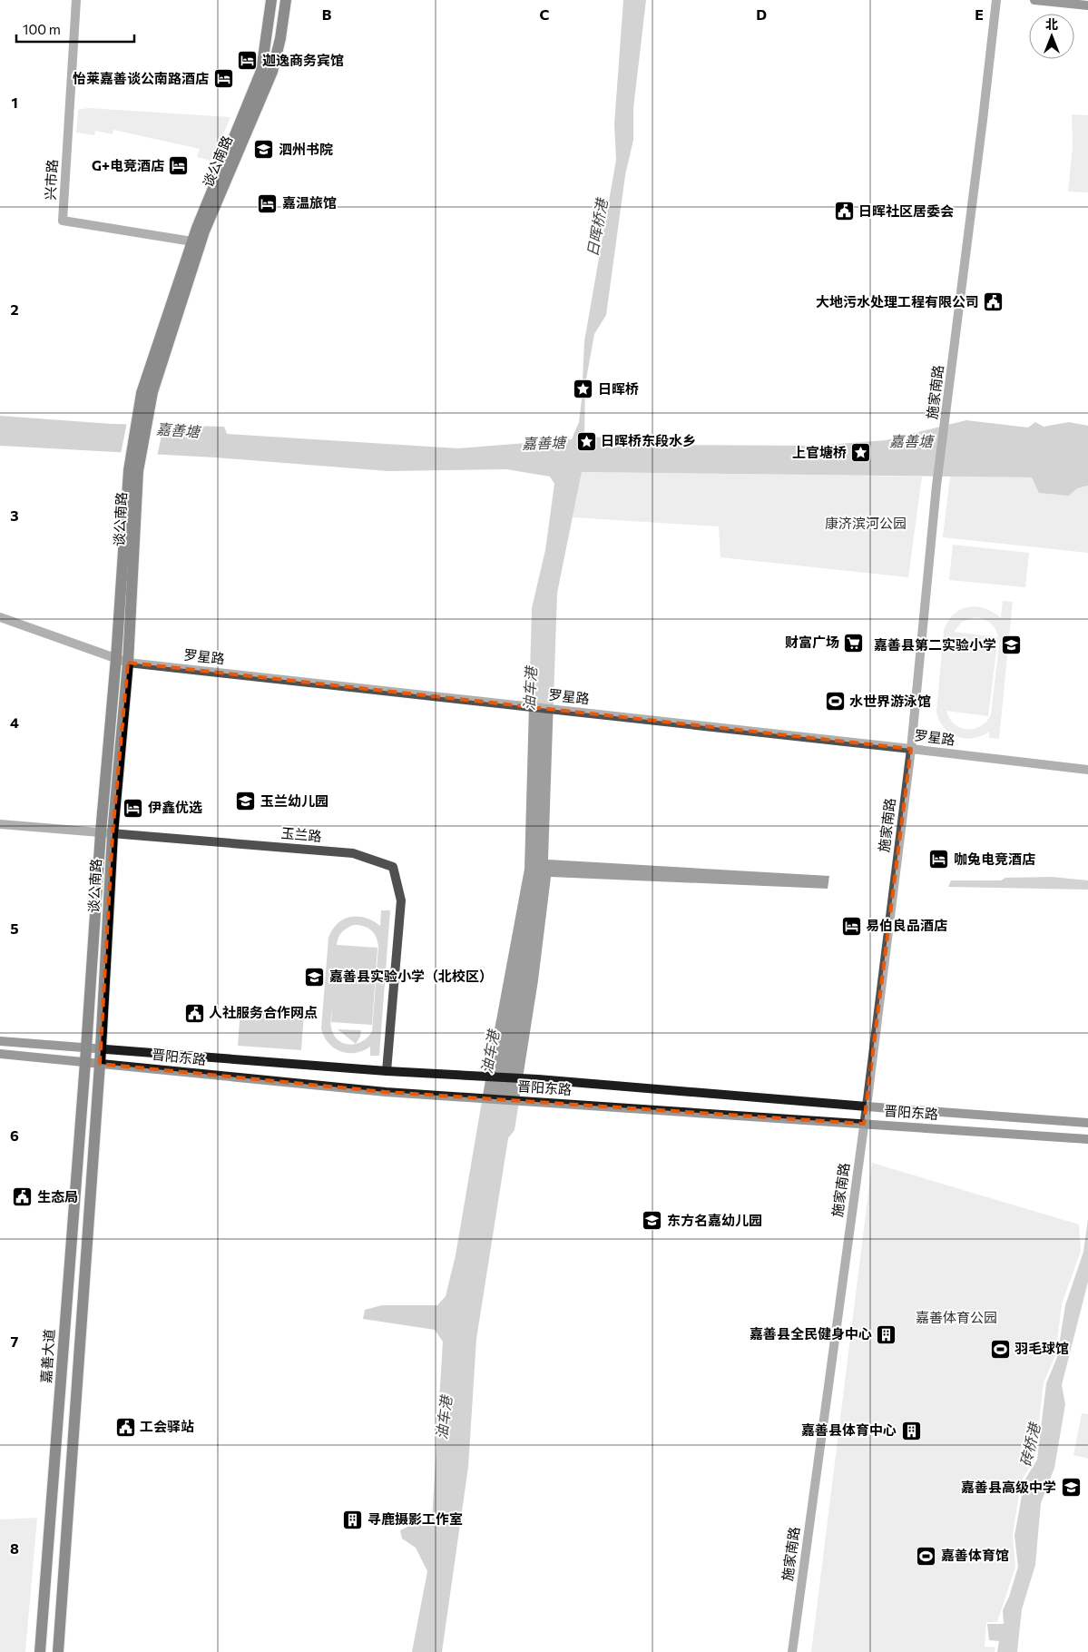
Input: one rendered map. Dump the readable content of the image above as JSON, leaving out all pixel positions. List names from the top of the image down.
{
  "streets": {
    "main road": ["谈公南路", "晋阳东路", "嘉善大道"],
    "street": [
      "兴市路",
      "施家南路",
      "罗星路",
      "玉兰路"
    ]
  },
  "crossings": [
    ["谈公南路", "兴市路"],
    ["谈公南路", "罗星路"],
    ["谈公南路", "玉兰路"],
    ["谈公南路", "晋阳东路"],
    ["谈公南路", "嘉善大道"],
    ["施家南路", "罗星路"],
    ["施家南路", "晋阳东路"],
    ["玉兰路", "晋阳东路"],
    ["晋阳东路", "嘉善大道"]
  ],
  "water": [
    "日晖桥港",
    "嘉善塘",
    "油车港",
    "砖桥港"
  ],
  "parks": ["康济滨河公园", "嘉善体育公园"],
  "places": {
    "hotel": [
      "迦逸商务宾馆",
      "怡莱嘉善谈公南路酒店",
      "G+电竞酒店",
      "嘉温旅馆",
      "伊鑫优选",
      "咖兔电竞酒店",
      "易伯良品酒店"
    ],
    "school or university": [
      "泗州书院",
      "嘉善县第二实验小学",
      "玉兰幼儿园",
      "嘉善县实验小学（北校区）",
      "东方名嘉幼儿园",
      "嘉善县高级中学"
    ],
    "public building": [
      "日晖社区居委会",
      "大地污水处理工程有限公司",
      "人社服务合作网点",
      "生态局",
      "工会驿站"
    ],
    "place": ["日晖桥", "日晖桥东段水乡", "上官塘桥"],
    "supermarket": ["财富广场"],
    "sports": ["水世界游泳馆", "羽毛球馆", "嘉善体育馆"],
    "building": ["嘉善县全民健身中心", "嘉善县体育中心", "寻鹿摄影工作室"]
  },
  "scale_bar": "100 m",
  "north": "top",
  "grid": {
    "columns": [
      "B",
      "C",
      "D",
      "E"
    ],
    "rows": [
      "1",
      "2",
      "3",
      "4",
      "5",
      "6",
      "7",
      "8"
    ]
  }
}
